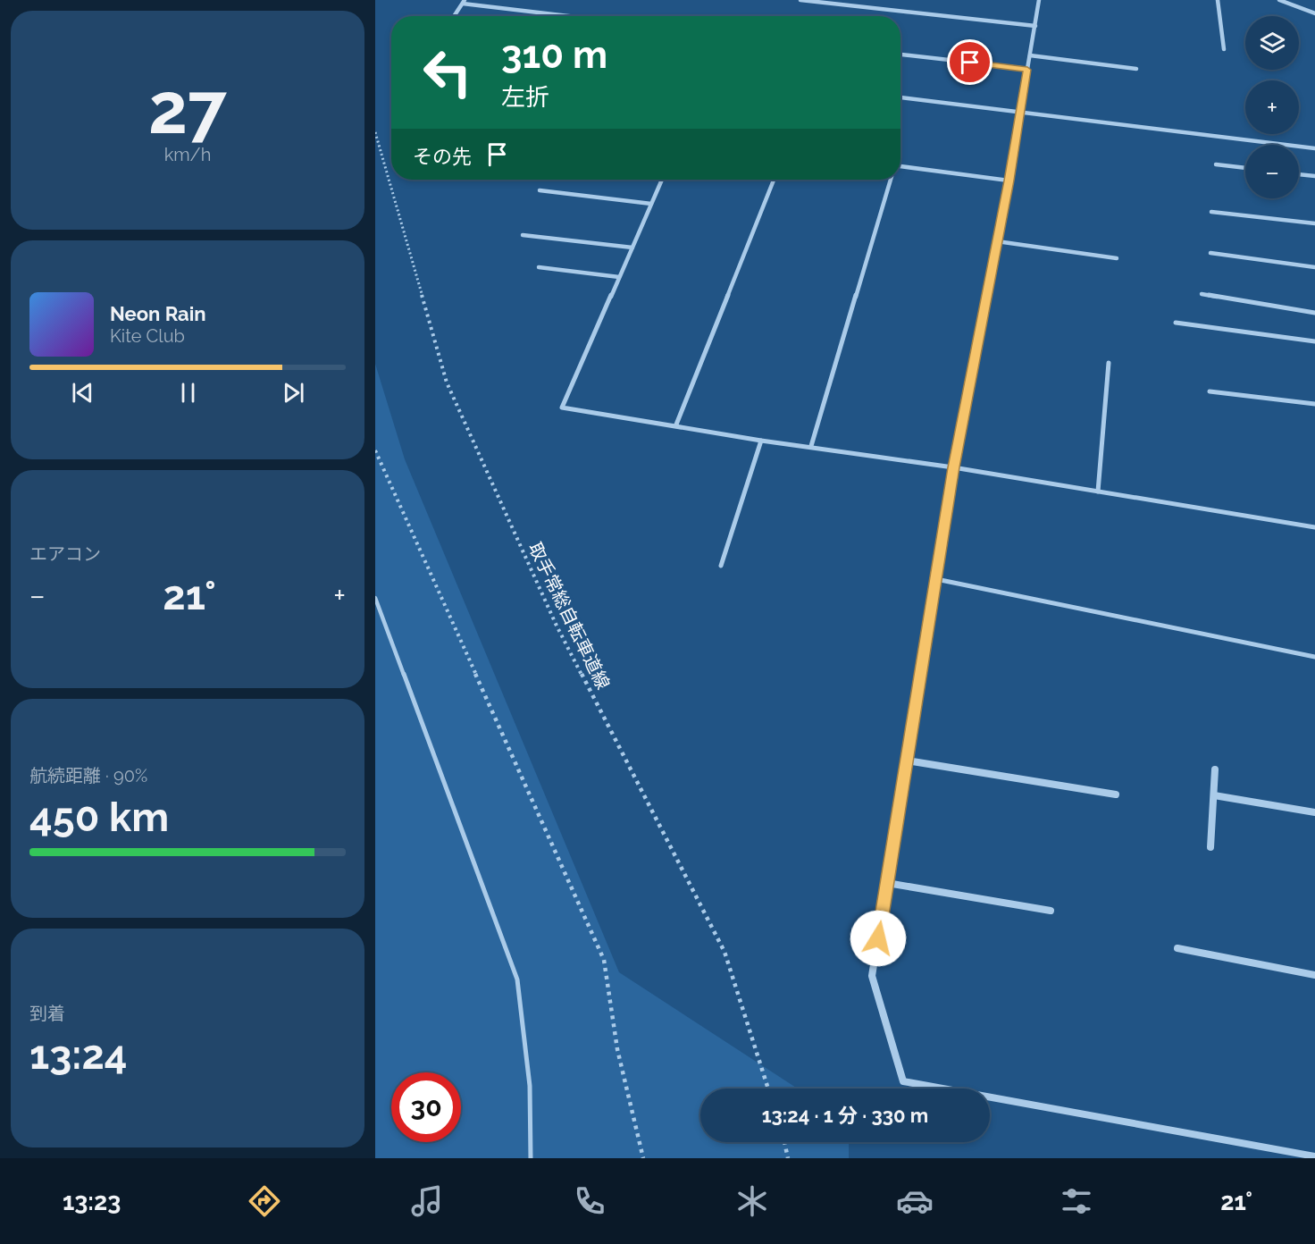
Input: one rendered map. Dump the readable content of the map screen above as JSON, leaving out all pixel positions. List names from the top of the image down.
{
  "streets": {
    "path": ["取手常総自転車道線"]
  },
  "page": {
    "tile": [
      ["27", "km/h"],
      "エアコン",
      ["航続距離 · 90%", "450 km"],
      ["到着", "13:24"]
    ],
    "map_buttons": ["+", "−"],
    "turn": ["310 m", "左折"],
    "then": "その先",
    "song": ["Neon Rain", "Kite Club"],
    "heat": ["−", "21°", "+"],
    "limit": "30",
    "trip": "13:24 · 1 分 · 330 m",
    "tabs": ["13:23", "21°"]
  }
}
